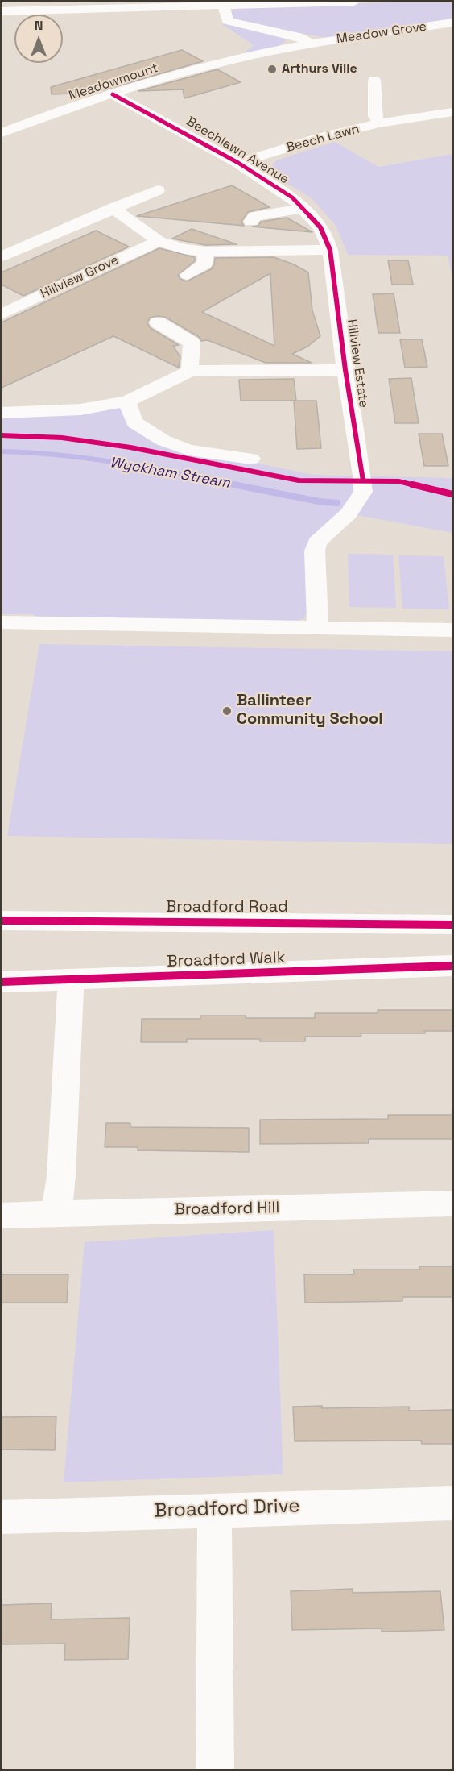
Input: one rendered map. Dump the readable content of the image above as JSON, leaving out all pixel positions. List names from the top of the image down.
{
  "streets": {
    "street": [
      "Meadow Grove",
      "Meadowmount",
      "Beech Lawn",
      "Beechlawn Avenue",
      "Hillview Grove",
      "Hillview Estate",
      "Broadford Road",
      "Broadford Walk",
      "Broadford Hill",
      "Broadford Drive"
    ]
  },
  "crossings": [
    ["Meadow Grove", "Meadowmount"],
    ["Meadowmount", "Beechlawn Avenue"],
    ["Beech Lawn", "Beechlawn Avenue"],
    ["Beechlawn Avenue", "Hillview Estate"]
  ],
  "water": ["Wyckham Stream"],
  "places": ["Arthurs Ville", "Ballinteer Community School"],
  "north": "top"
}
